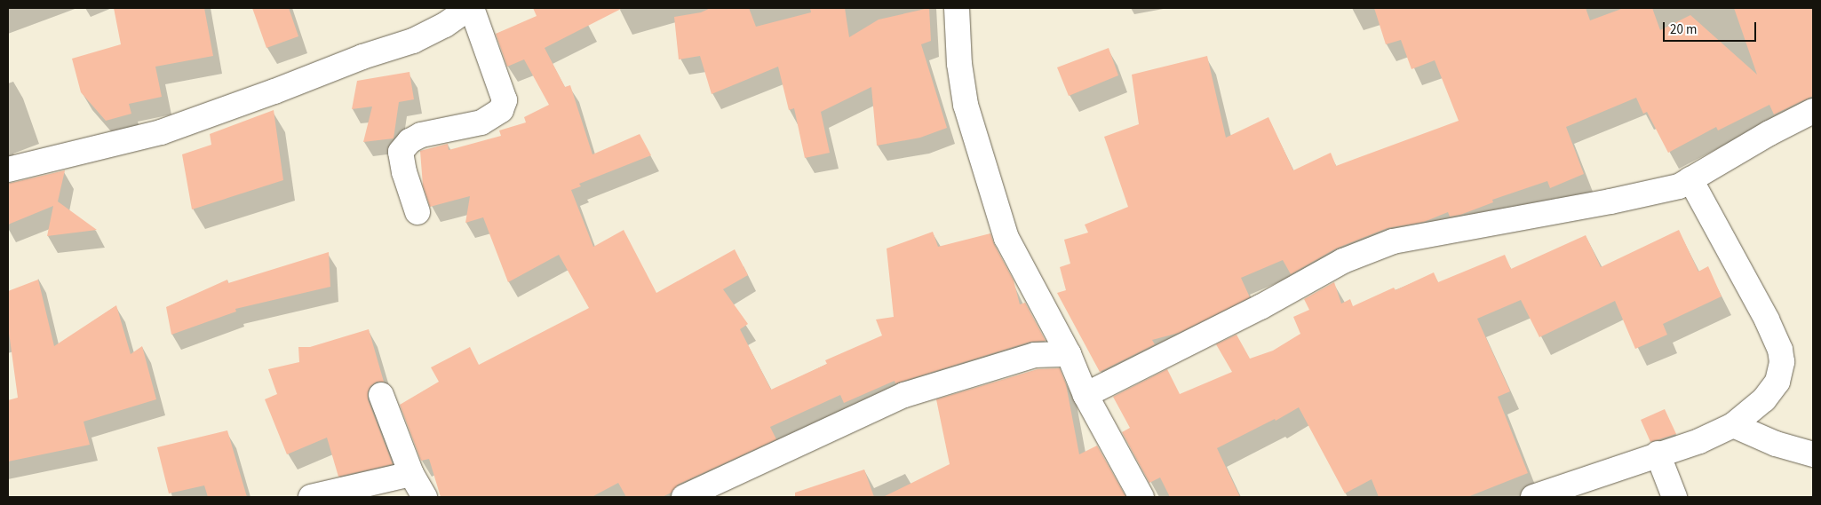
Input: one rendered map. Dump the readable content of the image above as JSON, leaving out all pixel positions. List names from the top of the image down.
{
  "scale_bar": "20 m"
}
